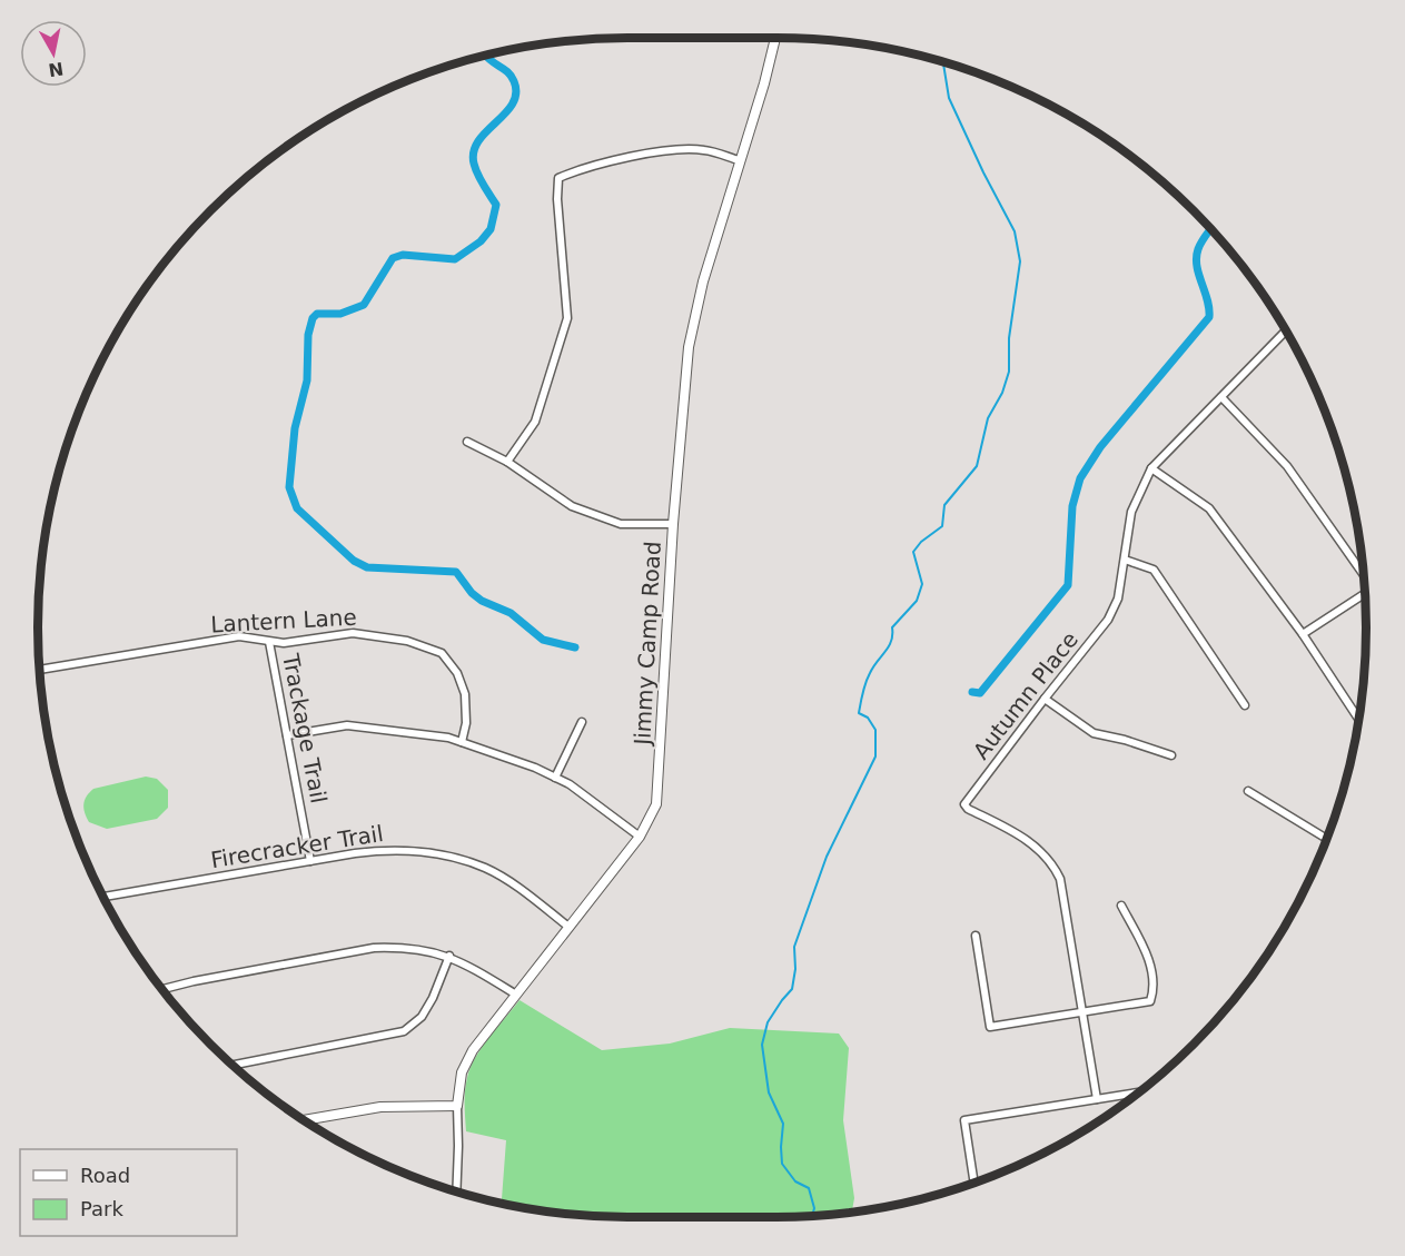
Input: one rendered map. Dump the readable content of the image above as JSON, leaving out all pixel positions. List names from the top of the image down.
{
  "streets": {
    "street": [
      "Lantern Lane",
      "Jimmy Camp Road",
      "Autumn Place",
      "Trackage Trail",
      "Firecracker Trail"
    ]
  },
  "crossings": [
    ["Lantern Lane", "Trackage Trail"],
    ["Jimmy Camp Road", "Firecracker Trail"],
    ["Trackage Trail", "Firecracker Trail"]
  ],
  "legend": ["Road", "Park"],
  "north": "bottom"
}
